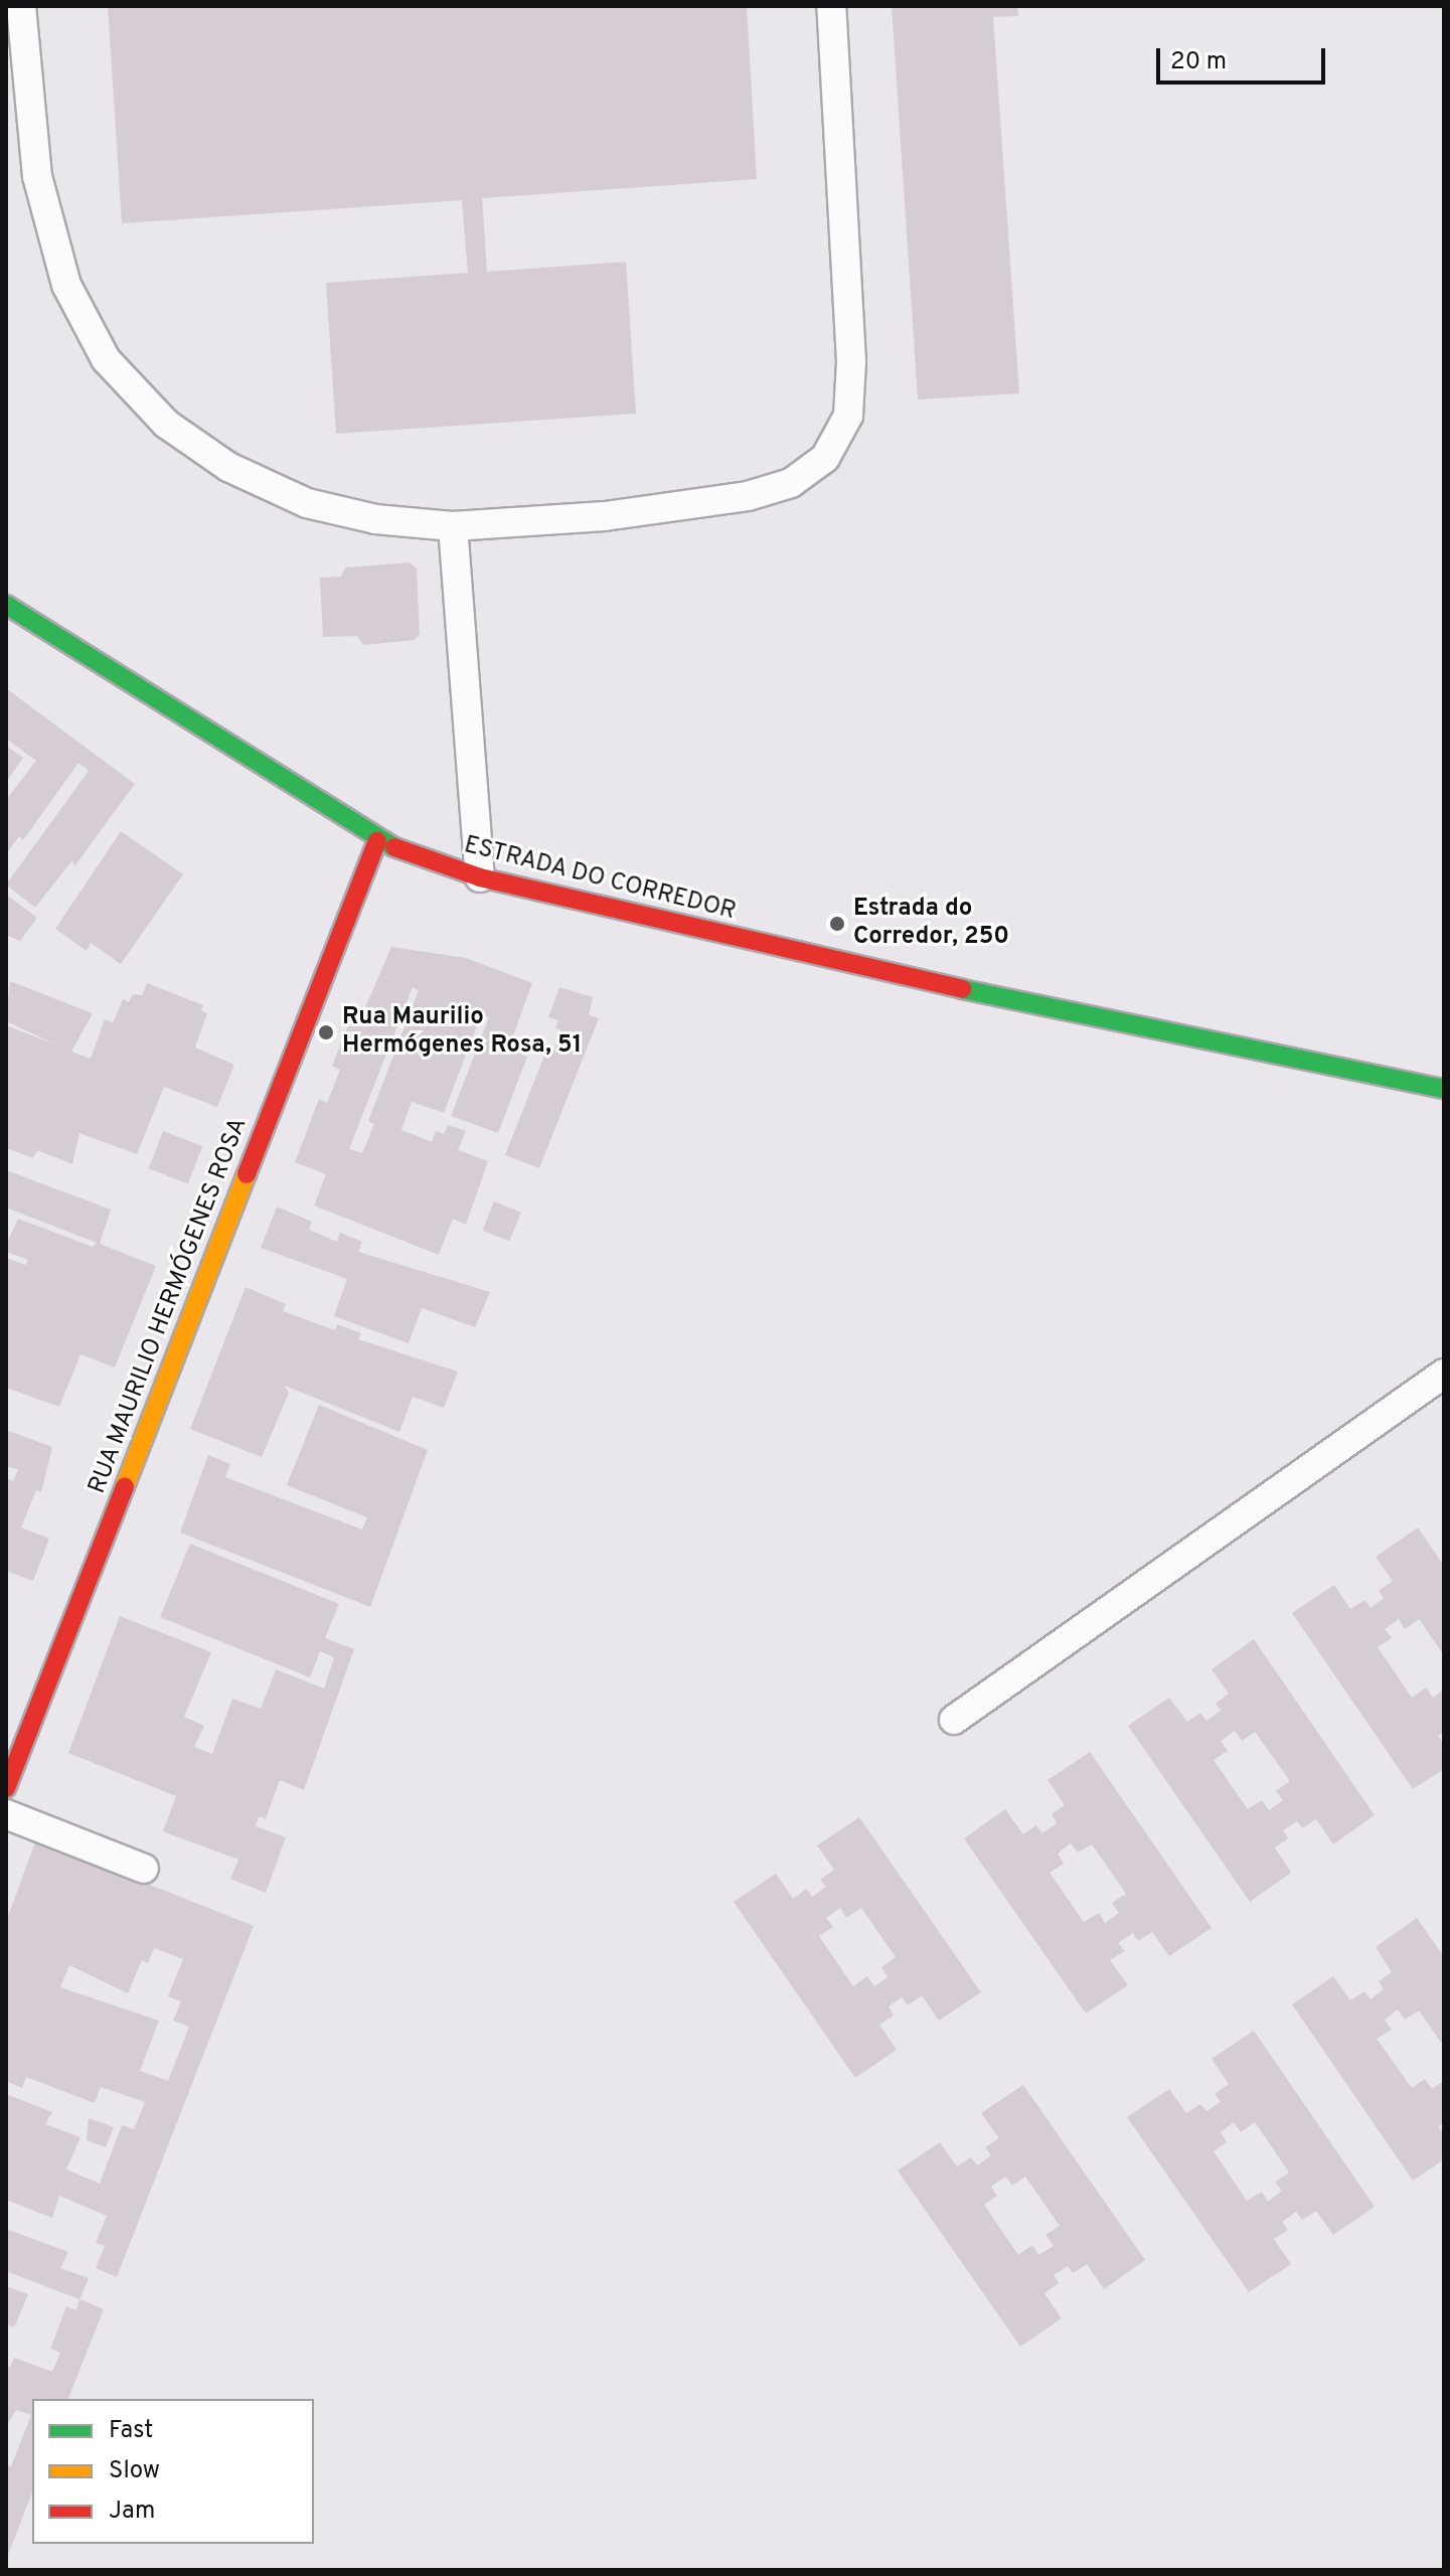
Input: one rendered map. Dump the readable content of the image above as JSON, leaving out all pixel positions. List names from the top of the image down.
{
  "streets": {
    "main road": ["ESTRADA DO CORREDOR", "RUA MAURILIO HERMÓGENES ROSA"]
  },
  "crossings": [
    ["ESTRADA DO CORREDOR", "RUA MAURILIO HERMÓGENES ROSA"]
  ],
  "places": ["Estrada do Corredor, 250", "Rua Maurilio Hermógenes Rosa, 51"],
  "legend": ["Fast", "Slow", "Jam"],
  "scale_bar": "20 m"
}
